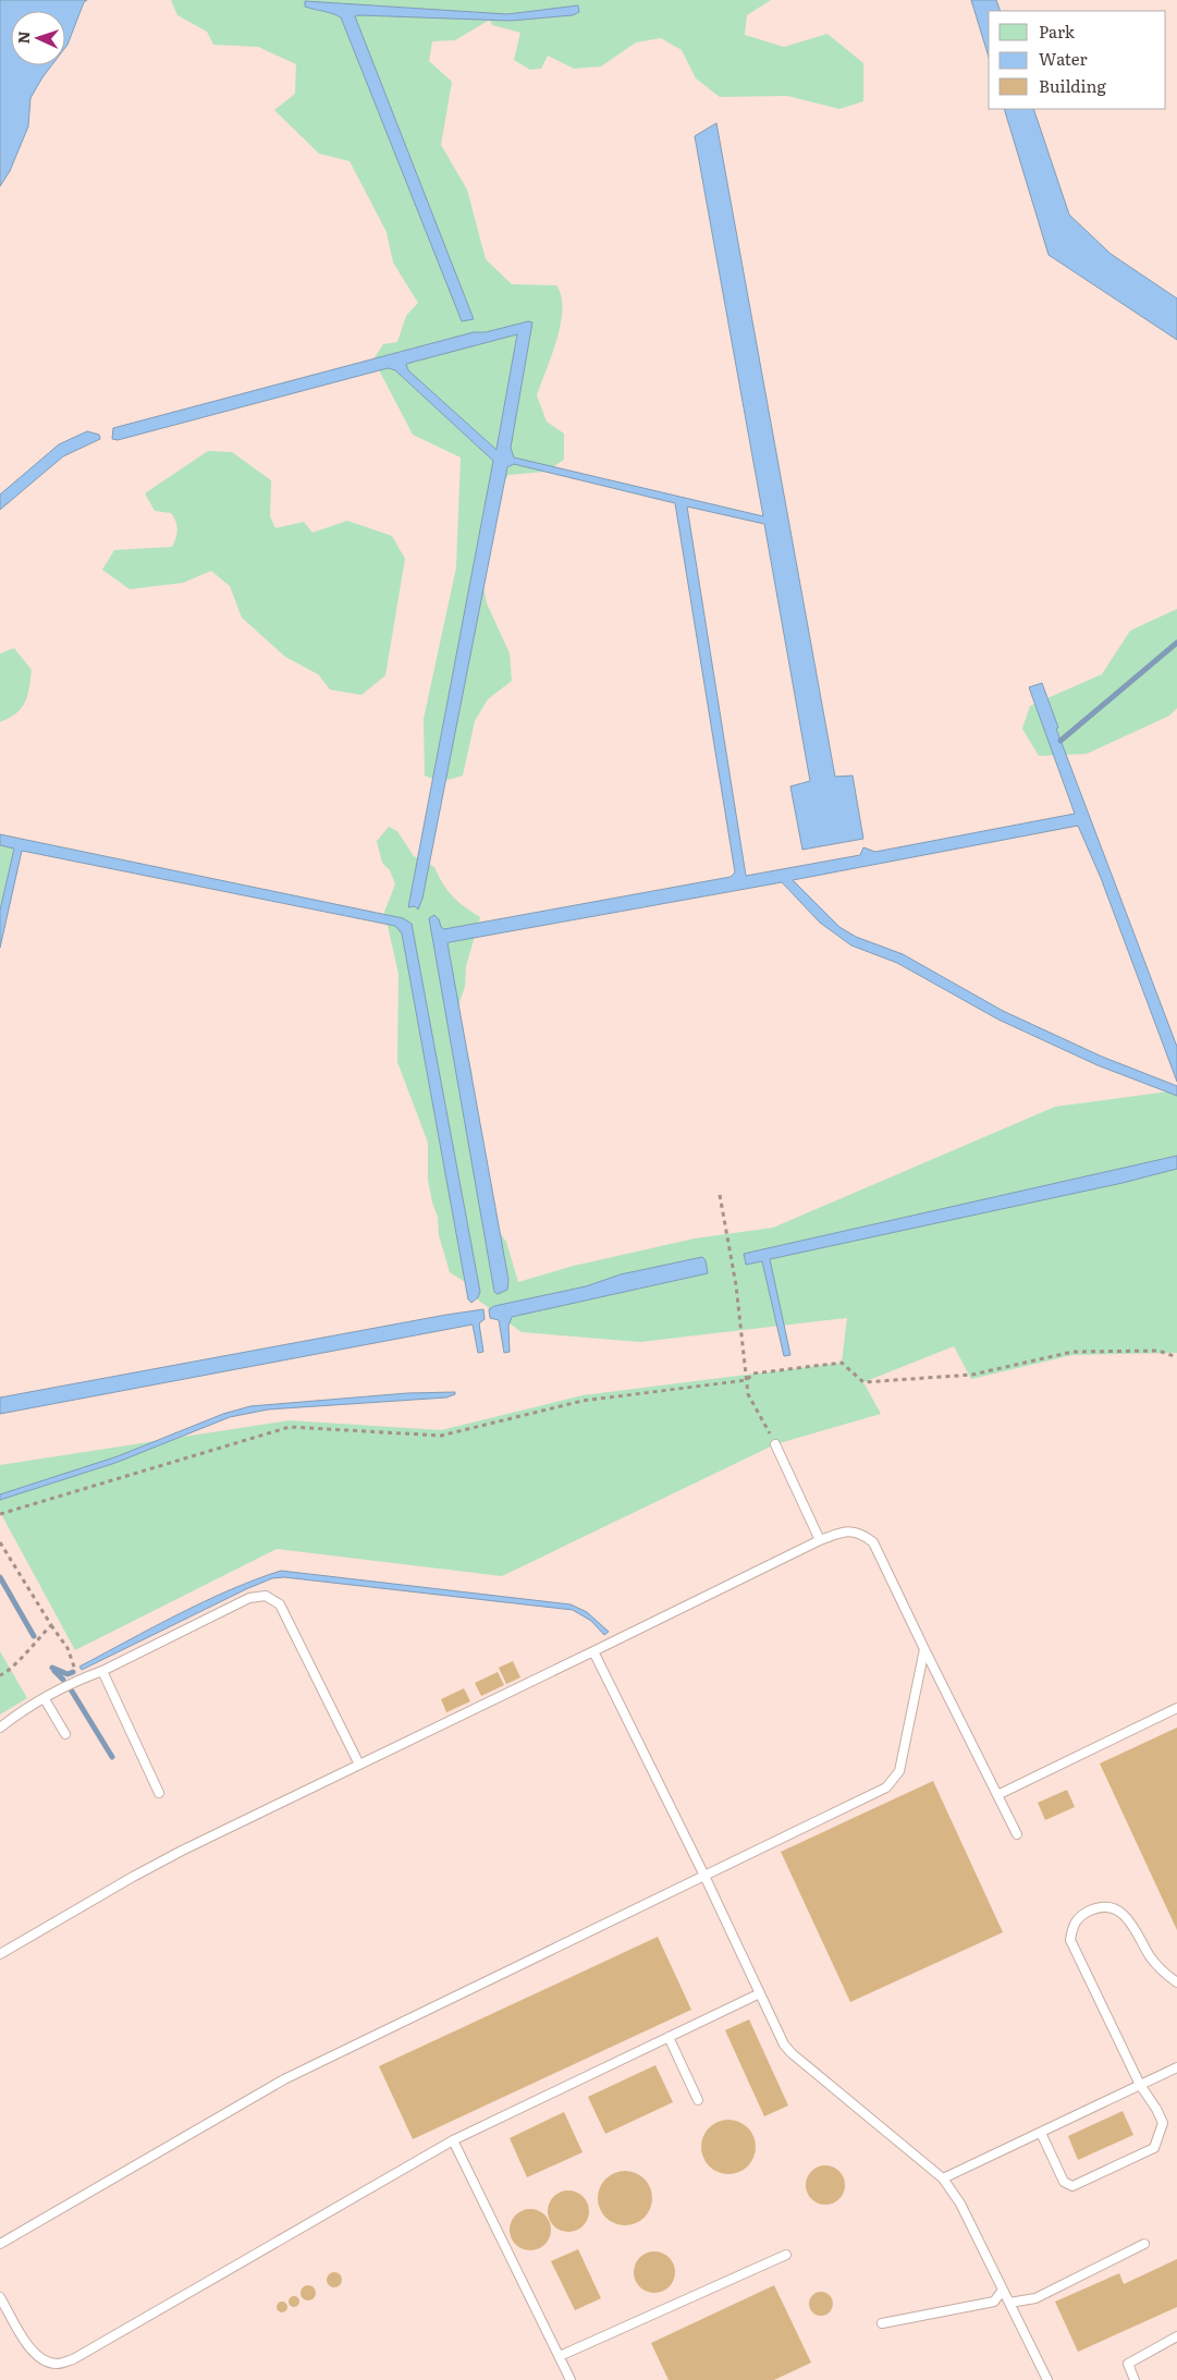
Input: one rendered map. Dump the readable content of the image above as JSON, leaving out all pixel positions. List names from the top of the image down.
{
  "legend": ["Park", "Water", "Building"],
  "north": "left"
}
